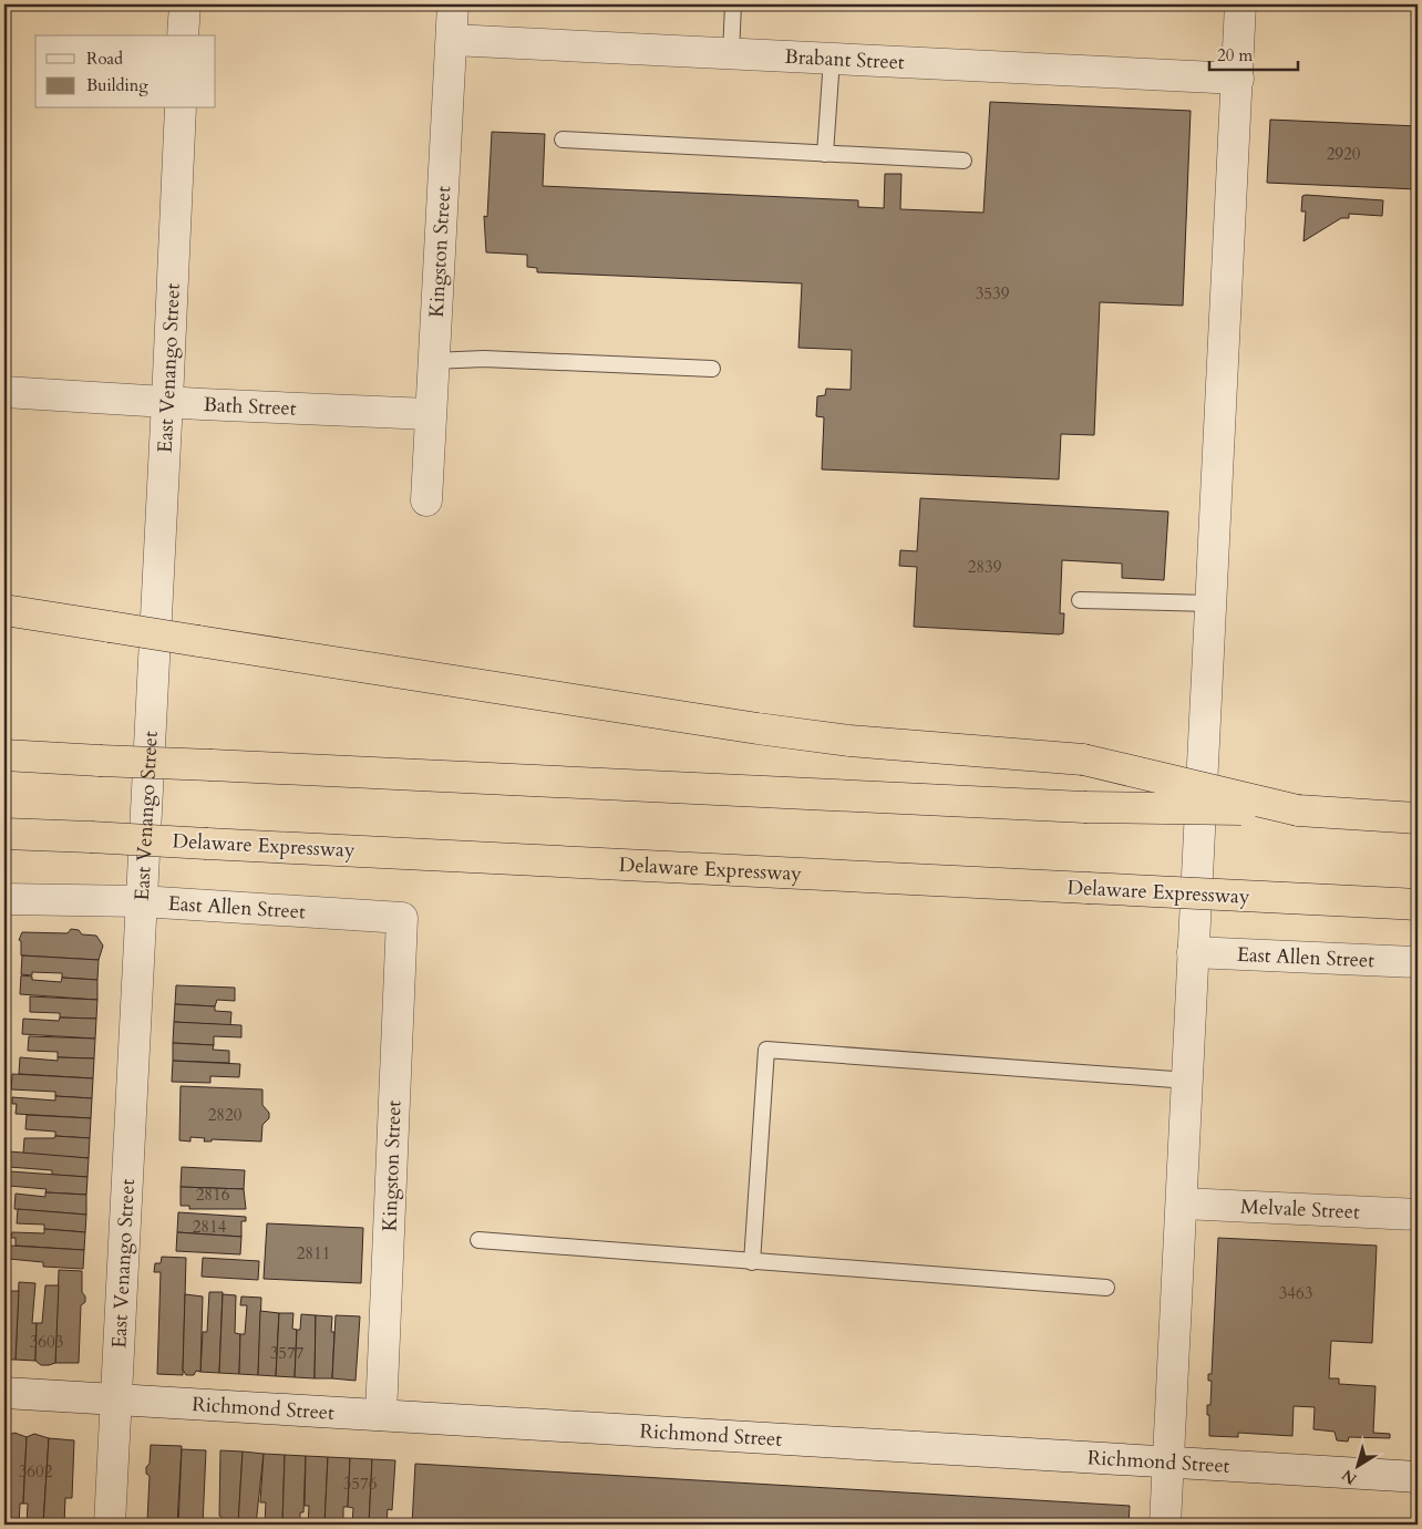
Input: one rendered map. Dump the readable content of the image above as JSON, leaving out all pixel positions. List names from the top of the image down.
{
  "streets": {
    "highway": ["Delaware Expressway"],
    "street": [
      "Brabant Street",
      "Kingston Street",
      "East Venango Street",
      "Bath Street",
      "East Allen Street",
      "Melvale Street",
      "Richmond Street"
    ]
  },
  "crossings": [
    ["Brabant Street", "Kingston Street"],
    ["Kingston Street", "Bath Street"],
    ["Kingston Street", "East Allen Street"],
    ["Kingston Street", "Richmond Street"],
    ["East Venango Street", "Bath Street"],
    ["East Venango Street", "East Allen Street"],
    ["East Venango Street", "Richmond Street"]
  ],
  "house_numbers": [
    "2920",
    "3539",
    "2839",
    "2820",
    "2816",
    "2814",
    "2811",
    "3463",
    "3603",
    "3577",
    "3602",
    "3576"
  ],
  "legend": ["Road", "Building"],
  "scale_bar": "20 m",
  "north": "bottom left"
}
